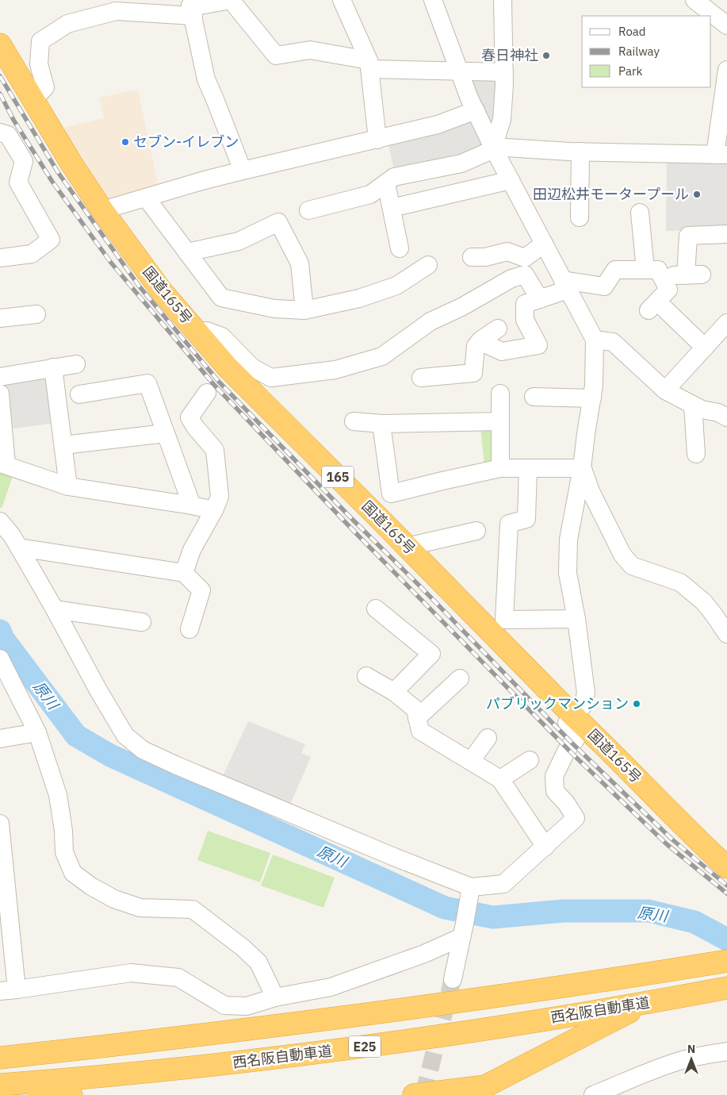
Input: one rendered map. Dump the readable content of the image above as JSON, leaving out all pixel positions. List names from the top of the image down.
{
  "streets": {
    "highway": [
      "国道165号",
      "165",
      "西名阪自動車道",
      "E25"
    ]
  },
  "water": ["原川"],
  "places": [
    "春日神社",
    "セブン-イレブン",
    "田辺松井モータープール",
    "パブリックマンション"
  ],
  "legend": ["Road", "Railway", "Park"],
  "north": "top"
}
